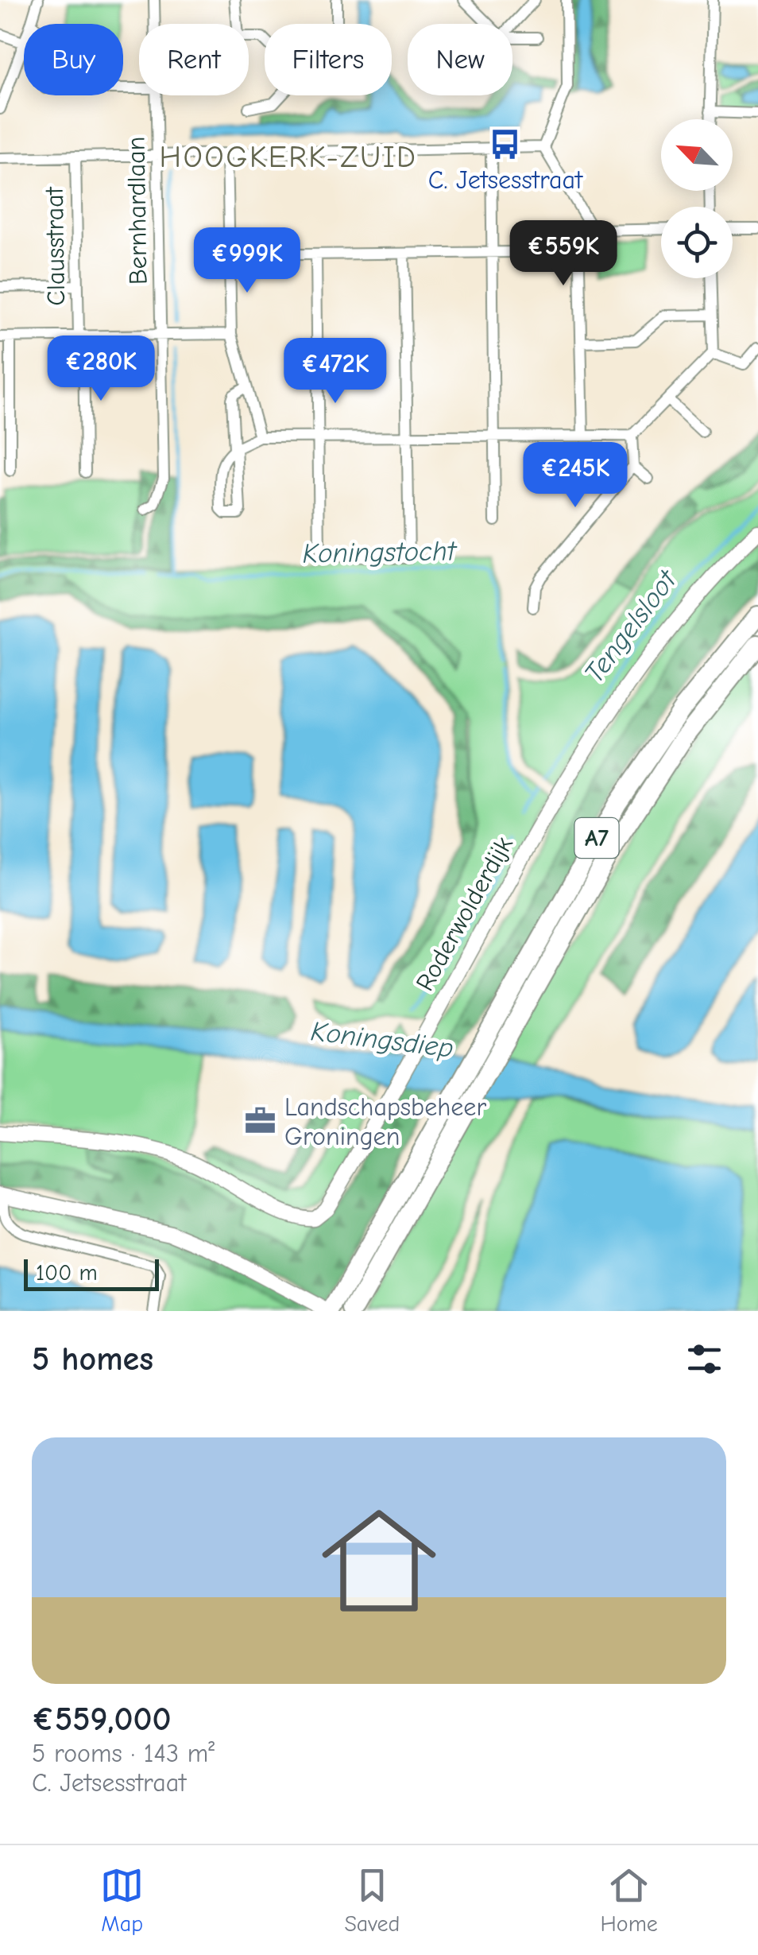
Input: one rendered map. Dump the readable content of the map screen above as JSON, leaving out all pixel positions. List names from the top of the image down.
{
  "streets": {
    "highway": ["A7"],
    "street": ["Bernhardlaan", "Clausstraat", "Roderwolderdijk"]
  },
  "districts": ["HOOGKERK-ZUID"],
  "water": ["Koningstocht", "Tengelsloot", "Koningsdiep"],
  "places": {
    "bus stop": ["C. Jetsesstraat"],
    "office": ["Landschapsbeheer Groningen"]
  },
  "scale_bar": "100 m",
  "north": "top left",
  "page": {
    "chip": [
      "Buy",
      "Rent",
      "Filters",
      "New"
    ],
    "price": [
      "€559K",
      "€999K",
      "€280K",
      "€472K",
      "€245K"
    ],
    "scale": "100 m",
    "heading": "5 homes",
    "list": [
      {
        "name": "€559,000",
        "note": "5 rooms · 143 m² · C. Jetsesstraat"
      }
    ],
    "tabs": ["Map", "Saved", "Home"]
  }
}
